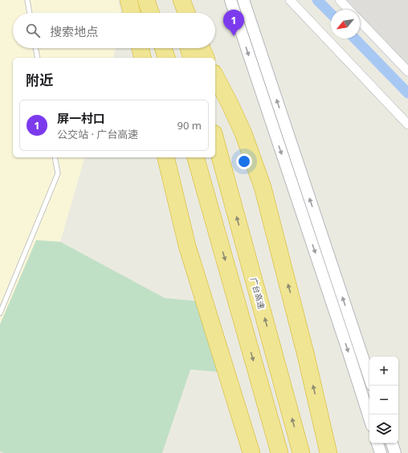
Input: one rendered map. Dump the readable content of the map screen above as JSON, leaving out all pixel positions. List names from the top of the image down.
{
  "streets": {
    "highway": ["广台高速"]
  },
  "north": "bottom left",
  "page": {
    "pins": "1",
    "search": "搜索地点",
    "heading": "附近",
    "list": [
      {
        "mark": "1",
        "name": "屏一村口",
        "note": "公交站 · 广台高速",
        "value": "90 m"
      }
    ],
    "map_buttons": ["+", "−"]
  }
}
